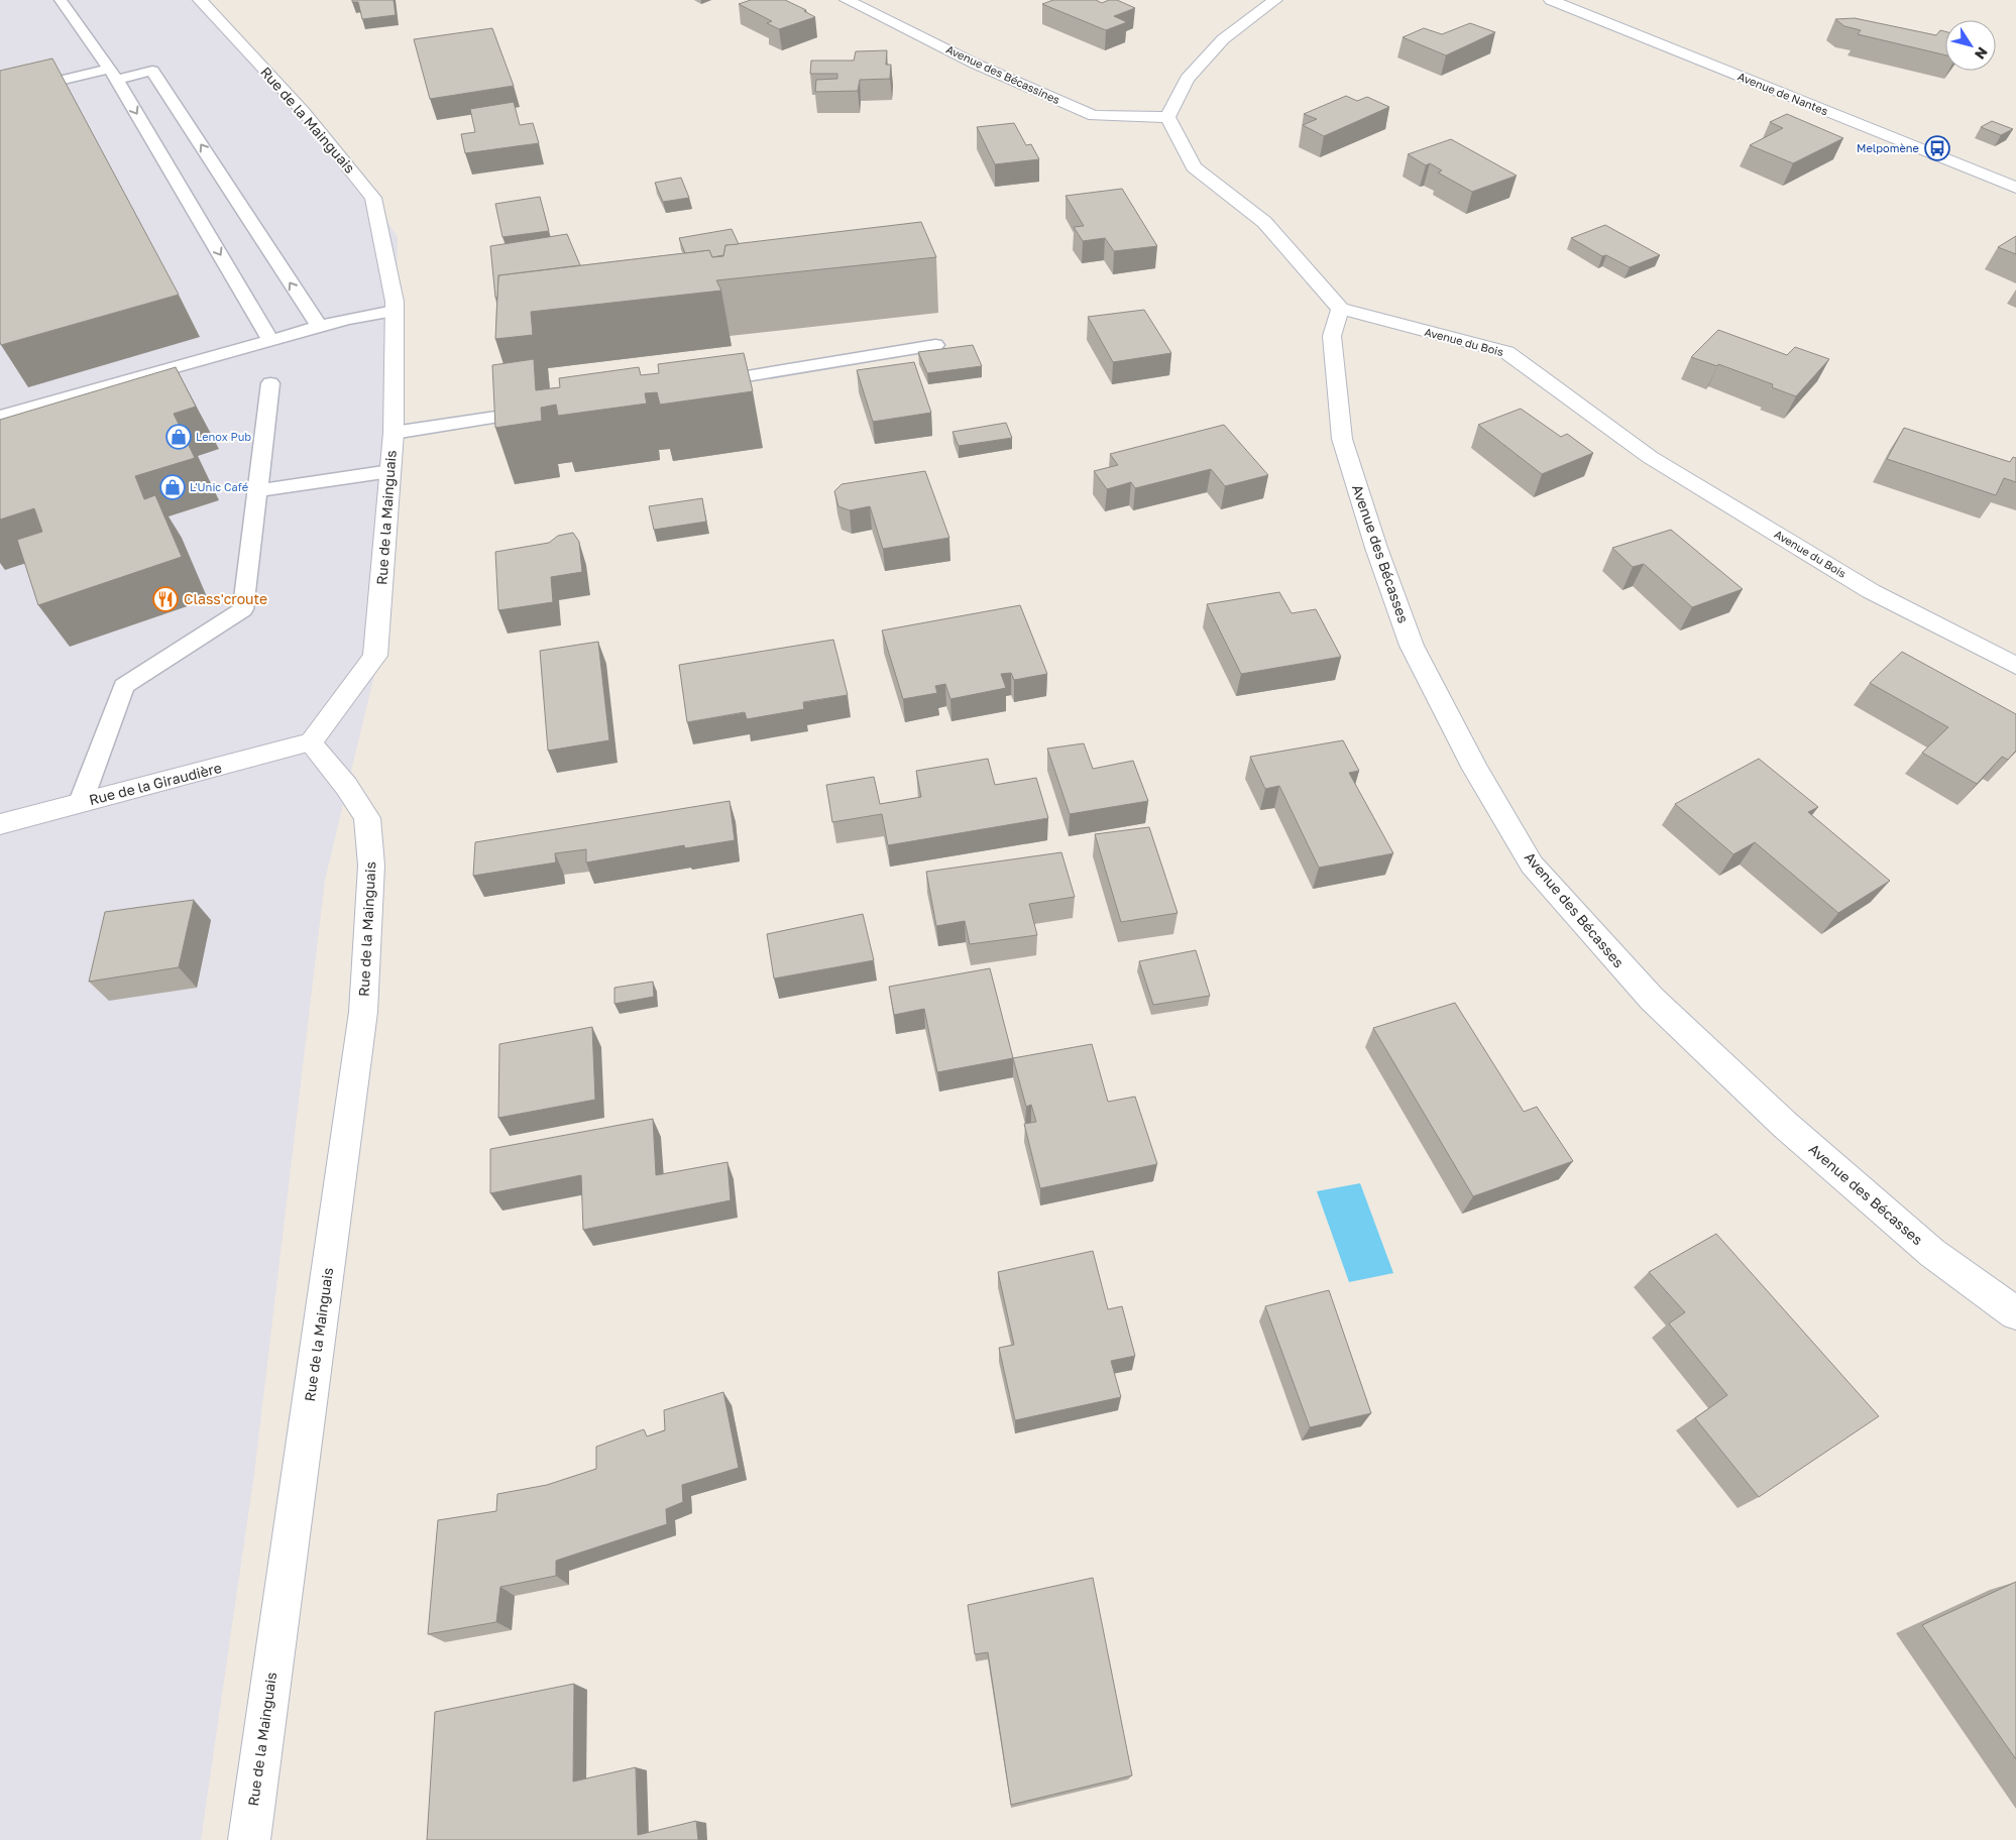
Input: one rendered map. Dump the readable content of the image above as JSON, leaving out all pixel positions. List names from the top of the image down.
{
  "streets": {
    "street": [
      "Avenue des Bécassines",
      "Avenue de Nantes",
      "Rue de la Mainguais",
      "Avenue du Bois",
      "Avenue des Bécasses",
      "Rue de la Giraudière"
    ]
  },
  "crossings": [
    ["Rue de la Mainguais", "Rue de la Giraudière"],
    ["Avenue du Bois", "Avenue des Bécasses"]
  ],
  "places": {
    "bus stop": ["Melpomène"],
    "shop": ["Lenox Pub", "L'Unic Café"],
    "restaurant": ["Class'croute"]
  },
  "north": "bottom right"
}
